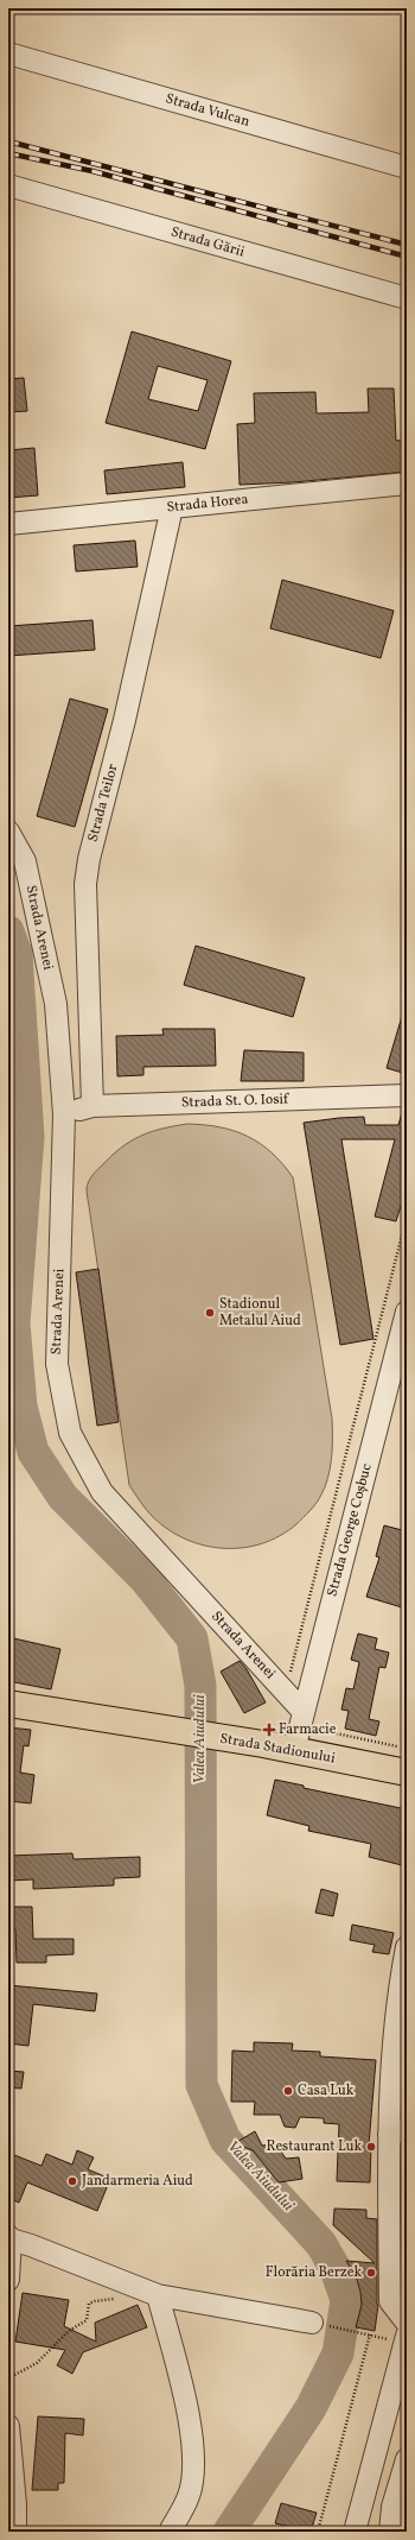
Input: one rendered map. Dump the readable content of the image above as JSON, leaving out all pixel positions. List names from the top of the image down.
{
  "streets": {
    "main road": ["Strada Stadionului"],
    "street": [
      "Strada Vulcan",
      "Strada Gării",
      "Strada Horea",
      "Strada Teilor",
      "Strada Arenei",
      "Strada St. O. Iosif",
      "Strada George Coșbuc"
    ]
  },
  "crossings": [
    ["Strada Horea", "Strada Teilor"],
    ["Strada Teilor", "Strada St. O. Iosif"],
    ["Strada Arenei", "Strada St. O. Iosif"],
    ["Strada Arenei", "Strada George Coșbuc"],
    ["Strada George Coșbuc", "Strada Stadionului"]
  ],
  "water": ["Valea Aiudului"],
  "places": {
    "other": [
      "Stadionul Metalul Aiud",
      "Casa Luk",
      "Restaurant Luk",
      "Jandarmeria Aiud",
      "Florăria Berzek"
    ],
    "health": ["Farmacie"]
  }
}
